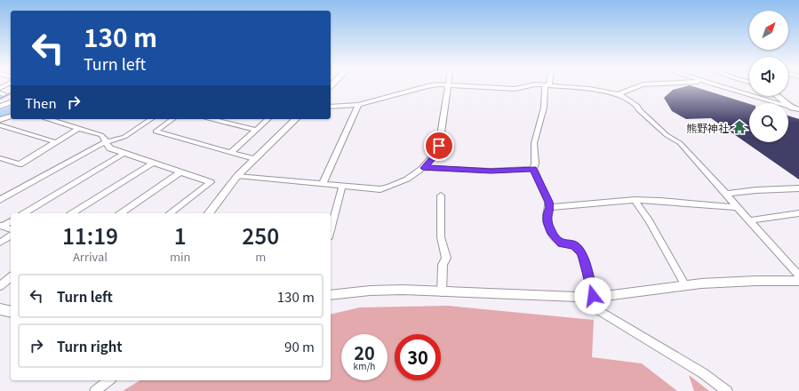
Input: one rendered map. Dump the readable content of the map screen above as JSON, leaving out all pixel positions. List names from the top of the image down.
{
  "places": {
    "temple": ["熊野神社"]
  },
  "north": "top right",
  "page": {
    "turn": ["130 m", "Turn left"],
    "then": "Then",
    "eta": [
      "11:19",
      "Arrival",
      "1",
      "min",
      "250",
      "m"
    ],
    "list": [
      {
        "name": "Turn left",
        "value": "130 m"
      },
      {
        "name": "Turn right",
        "value": "90 m"
      }
    ],
    "speed": "20 km/h",
    "limit": "30"
  }
}
